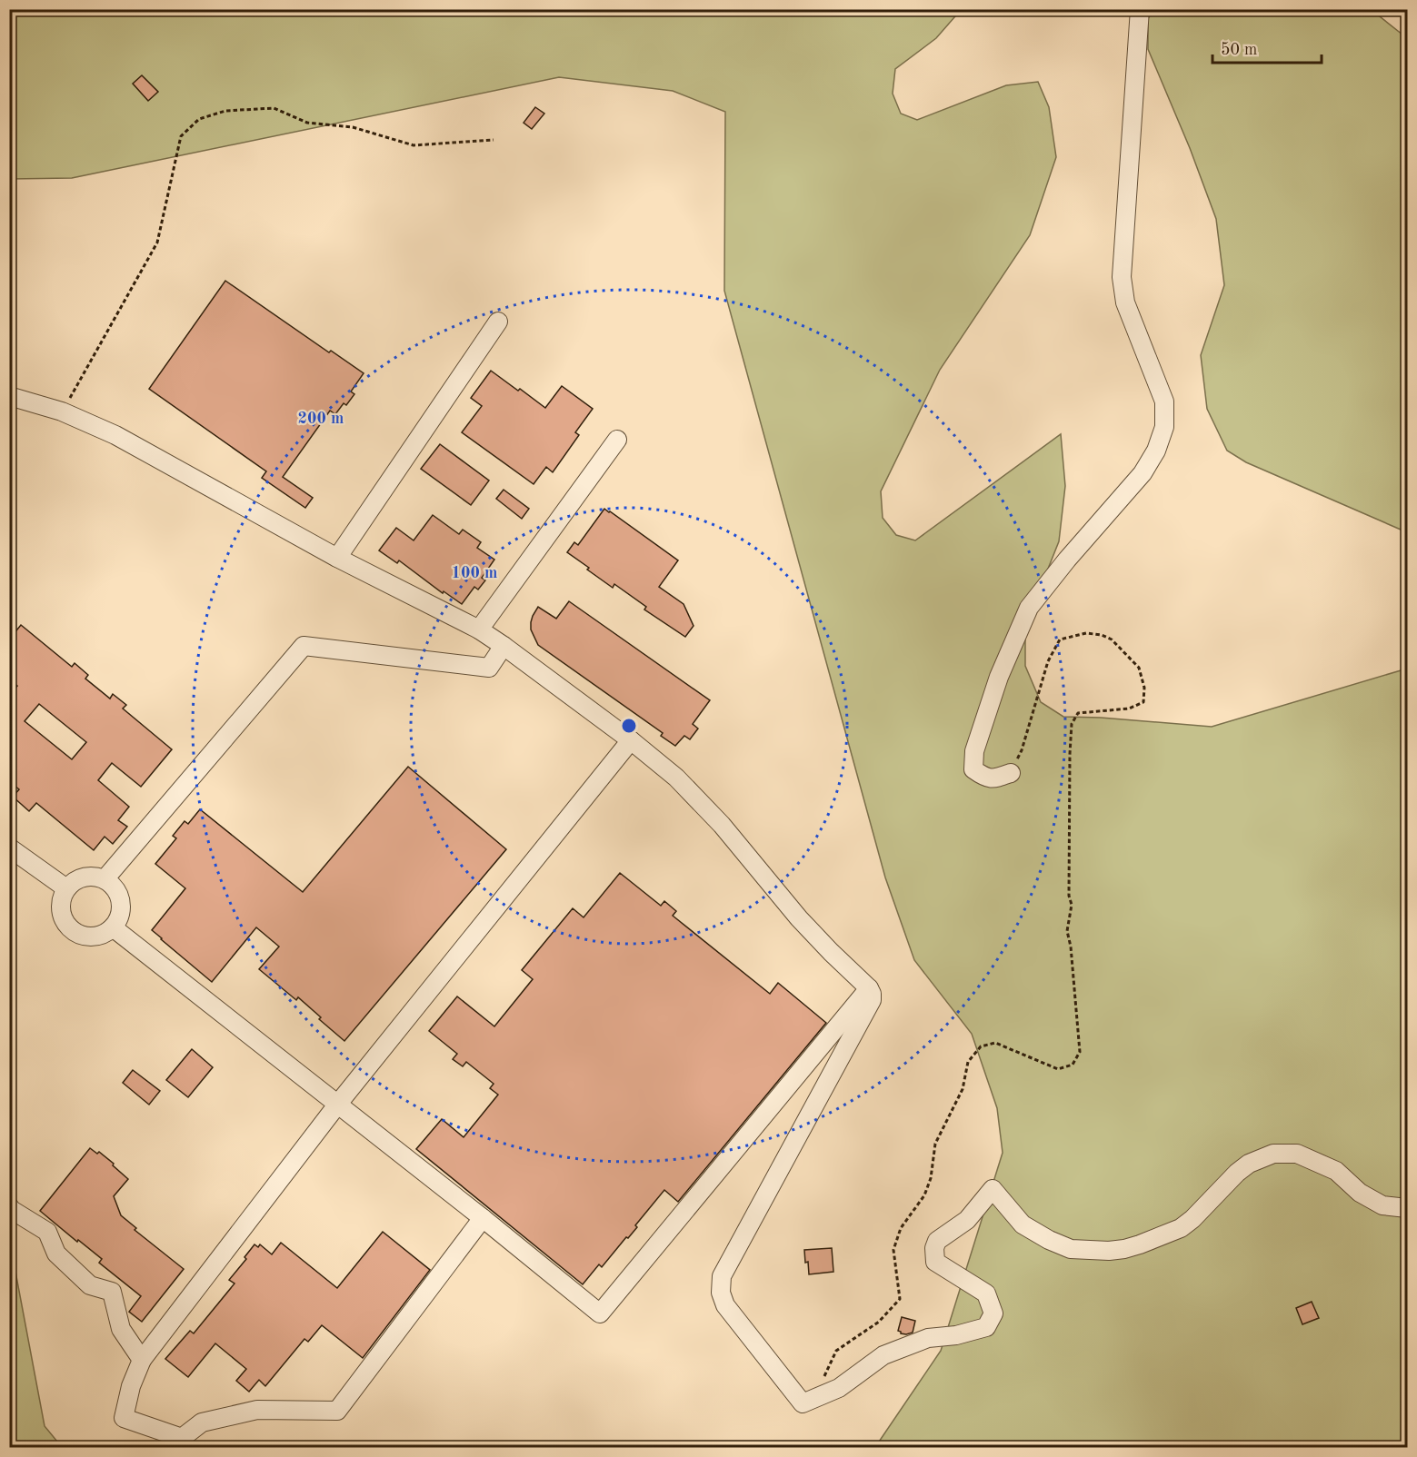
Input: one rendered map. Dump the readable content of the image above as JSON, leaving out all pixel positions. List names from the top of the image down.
{
  "scale_bar": "50 m",
  "rings": ["200 m", "100 m"]
}
